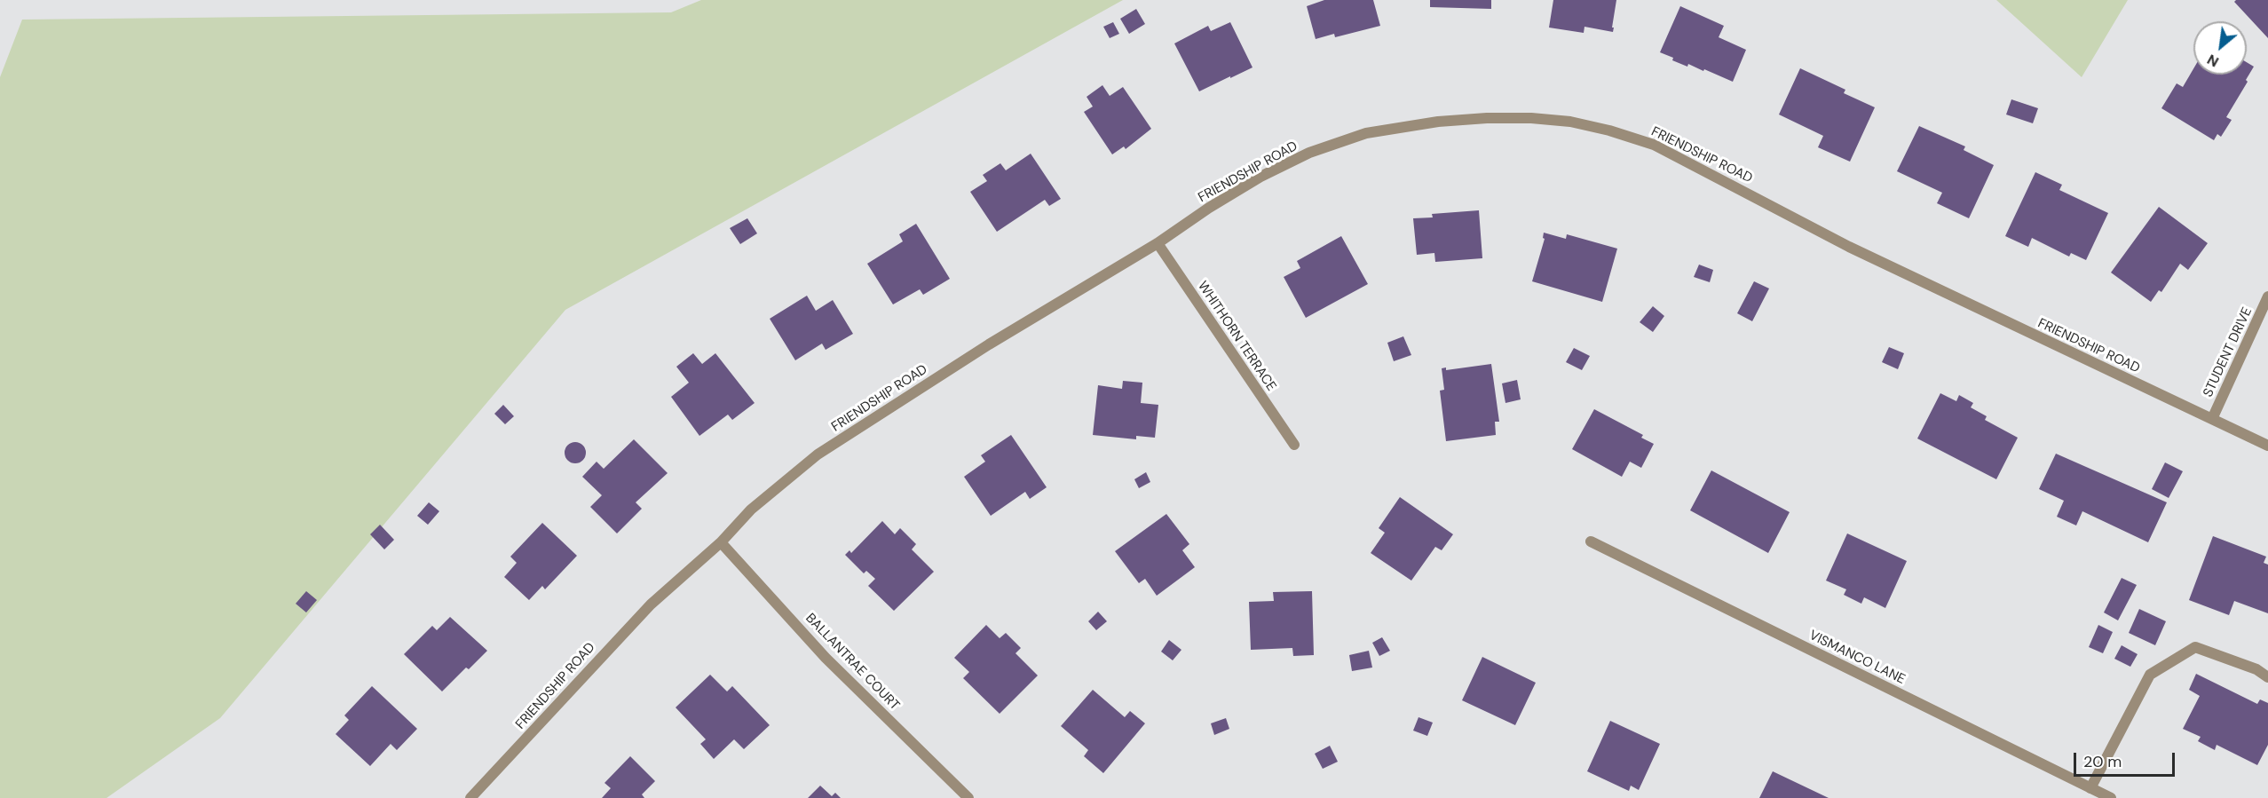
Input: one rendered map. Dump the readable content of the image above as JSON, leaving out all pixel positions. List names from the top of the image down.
{
  "streets": {
    "street": [
      "FRIENDSHIP ROAD",
      "WHITHORN TERRACE",
      "STUDENT DRIVE",
      "VISMANCO LANE",
      "BALLANTRAE COURT"
    ]
  },
  "crossings": [
    ["FRIENDSHIP ROAD", "WHITHORN TERRACE"],
    ["FRIENDSHIP ROAD", "STUDENT DRIVE"],
    ["FRIENDSHIP ROAD", "BALLANTRAE COURT"]
  ],
  "scale_bar": "20 m",
  "north": "bottom left"
}
